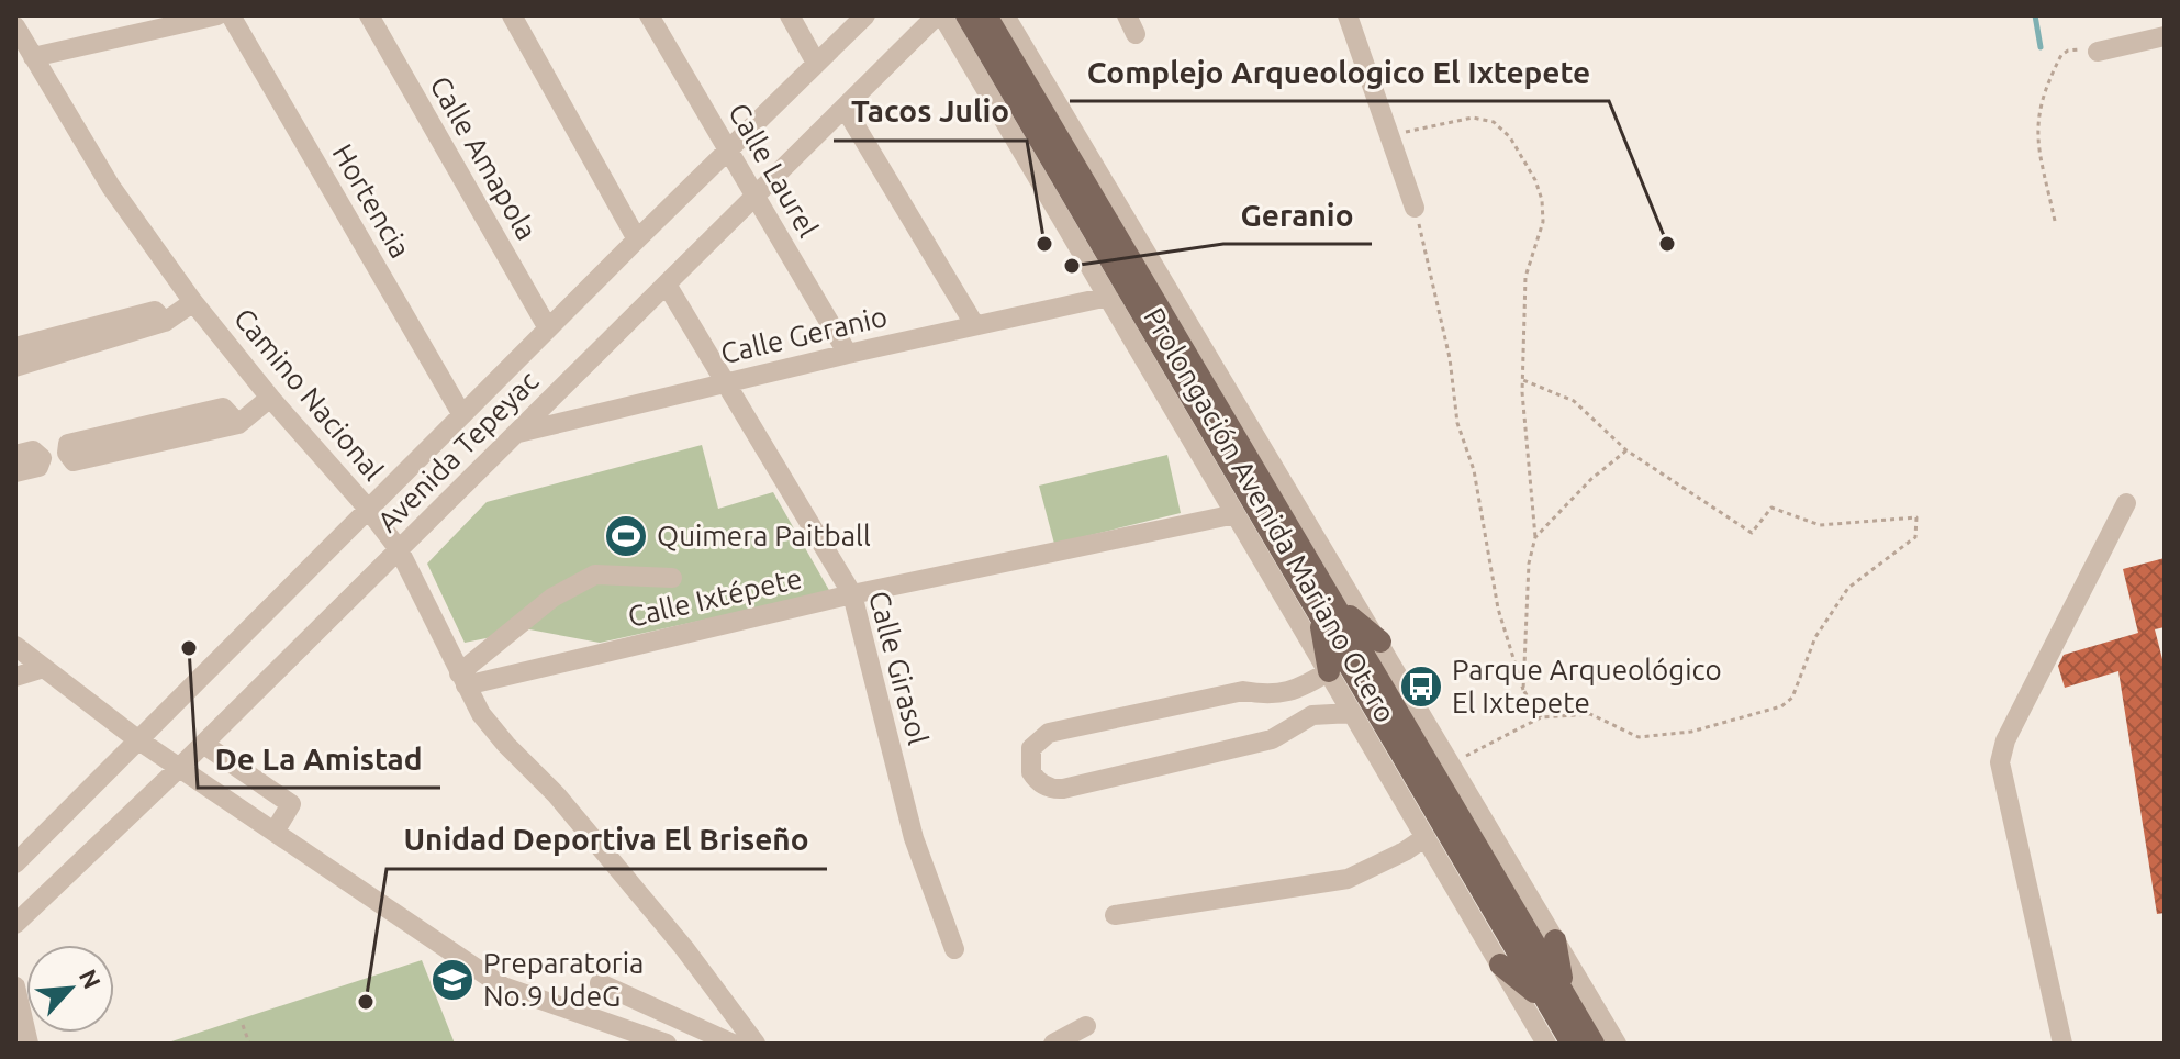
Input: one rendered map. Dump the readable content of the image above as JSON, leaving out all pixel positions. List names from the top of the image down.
{
  "streets": {
    "main road": ["Prolongación Avenida Mariano Otero"],
    "street": [
      "Calle Amapola",
      "Calle Laurel",
      "Hortencia",
      "Calle Geranio",
      "Camino Nacional",
      "Avenida Tepeyac",
      "Calle Ixtépete",
      "Calle Girasol"
    ]
  },
  "crossings": [
    ["Calle Amapola", "Avenida Tepeyac"],
    ["Calle Laurel", "Calle Geranio"],
    ["Calle Laurel", "Avenida Tepeyac"],
    ["Hortencia", "Avenida Tepeyac"],
    ["Calle Geranio", "Avenida Tepeyac"],
    ["Calle Geranio", "Prolongación Avenida Mariano Otero"],
    ["Calle Geranio", "Calle Girasol"],
    ["Camino Nacional", "Avenida Tepeyac"],
    ["Camino Nacional", "Calle Ixtépete"],
    ["Avenida Tepeyac", "Prolongación Avenida Mariano Otero"],
    ["Avenida Tepeyac", "Calle Girasol"],
    ["Prolongación Avenida Mariano Otero", "Calle Ixtépete"],
    ["Calle Ixtépete", "Calle Girasol"]
  ],
  "places": {
    "other": [
      "Tacos Julio",
      "Complejo Arqueologico El Ixtepete",
      "Geranio",
      "De La Amistad",
      "Unidad Deportiva El Briseño"
    ],
    "sports": ["Quimera Paitball"],
    "bus stop": ["Parque Arqueológico El Ixtepete"],
    "school or university": ["Preparatoria No.9 UdeG"]
  },
  "north": "top right"
}
